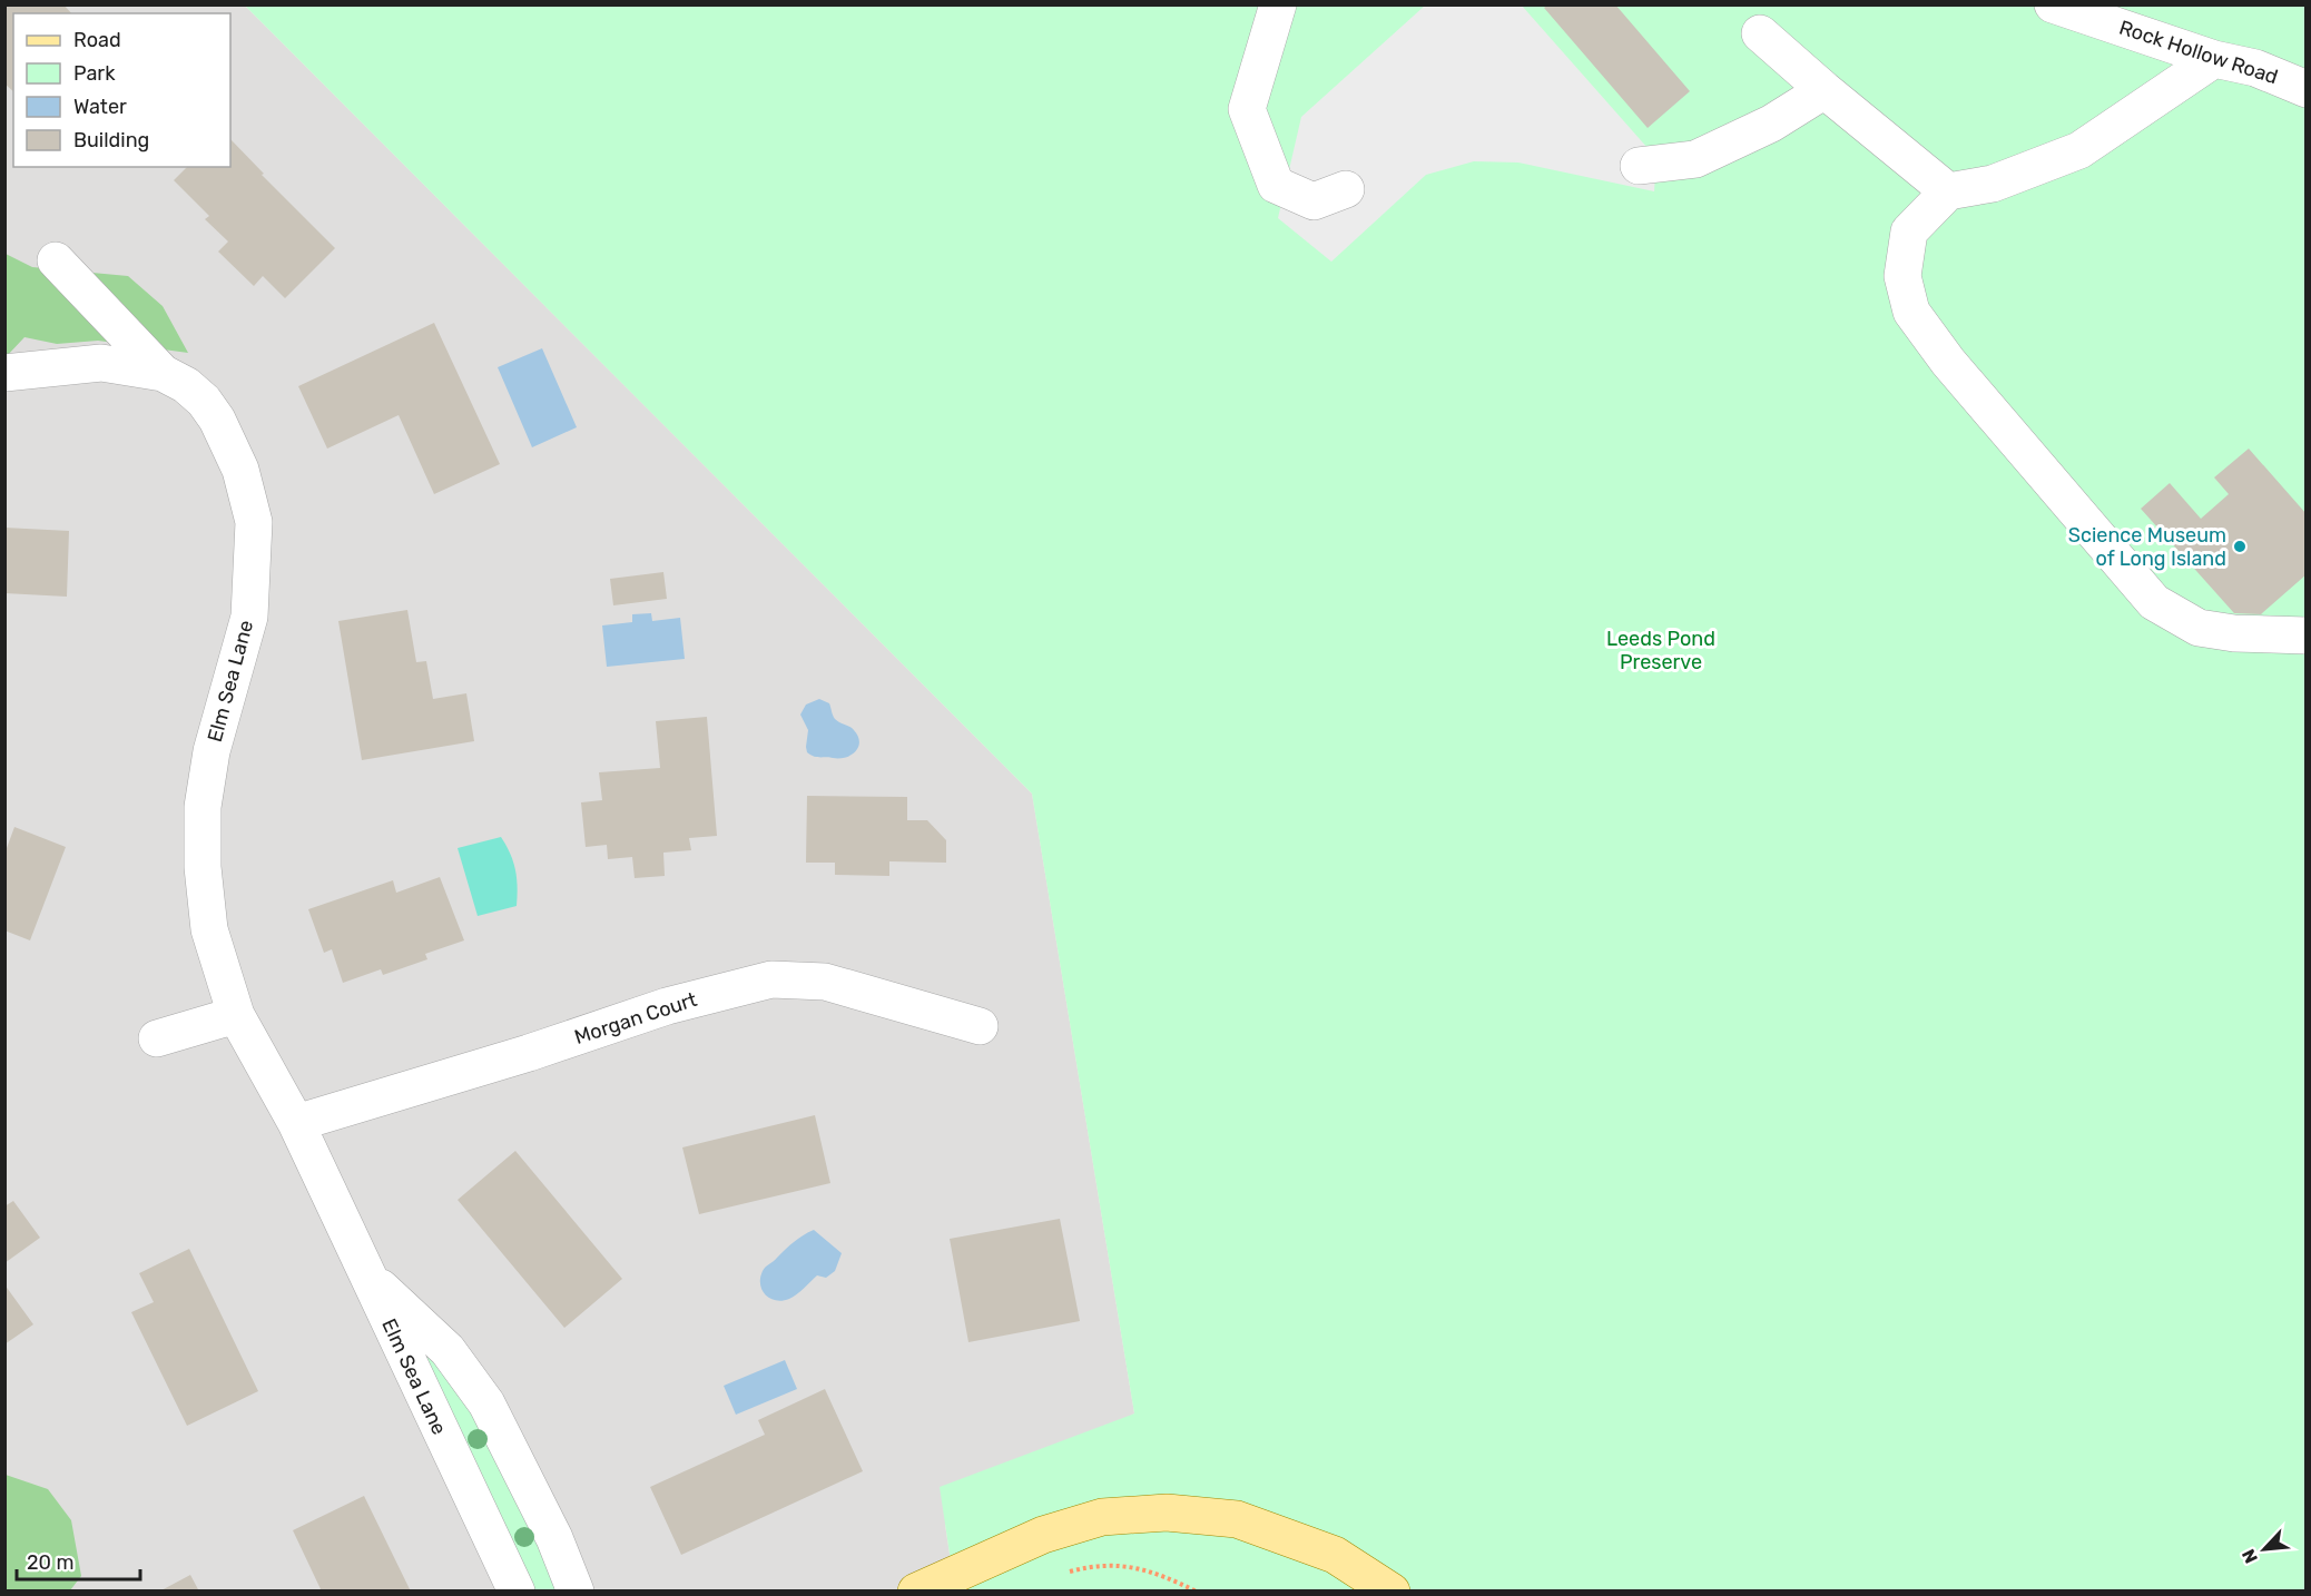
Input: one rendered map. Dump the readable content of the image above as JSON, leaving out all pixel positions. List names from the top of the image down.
{
  "streets": {
    "street": ["Rock Hollow Road", "Elm Sea Lane", "Morgan Court"]
  },
  "crossings": [
    ["Elm Sea Lane", "Morgan Court"]
  ],
  "parks": ["Leeds Pond Preserve"],
  "places": ["Science Museum of Long Island"],
  "legend": [
    "Road",
    "Park",
    "Water",
    "Building"
  ],
  "scale_bar": "20 m",
  "north": "bottom left"
}
